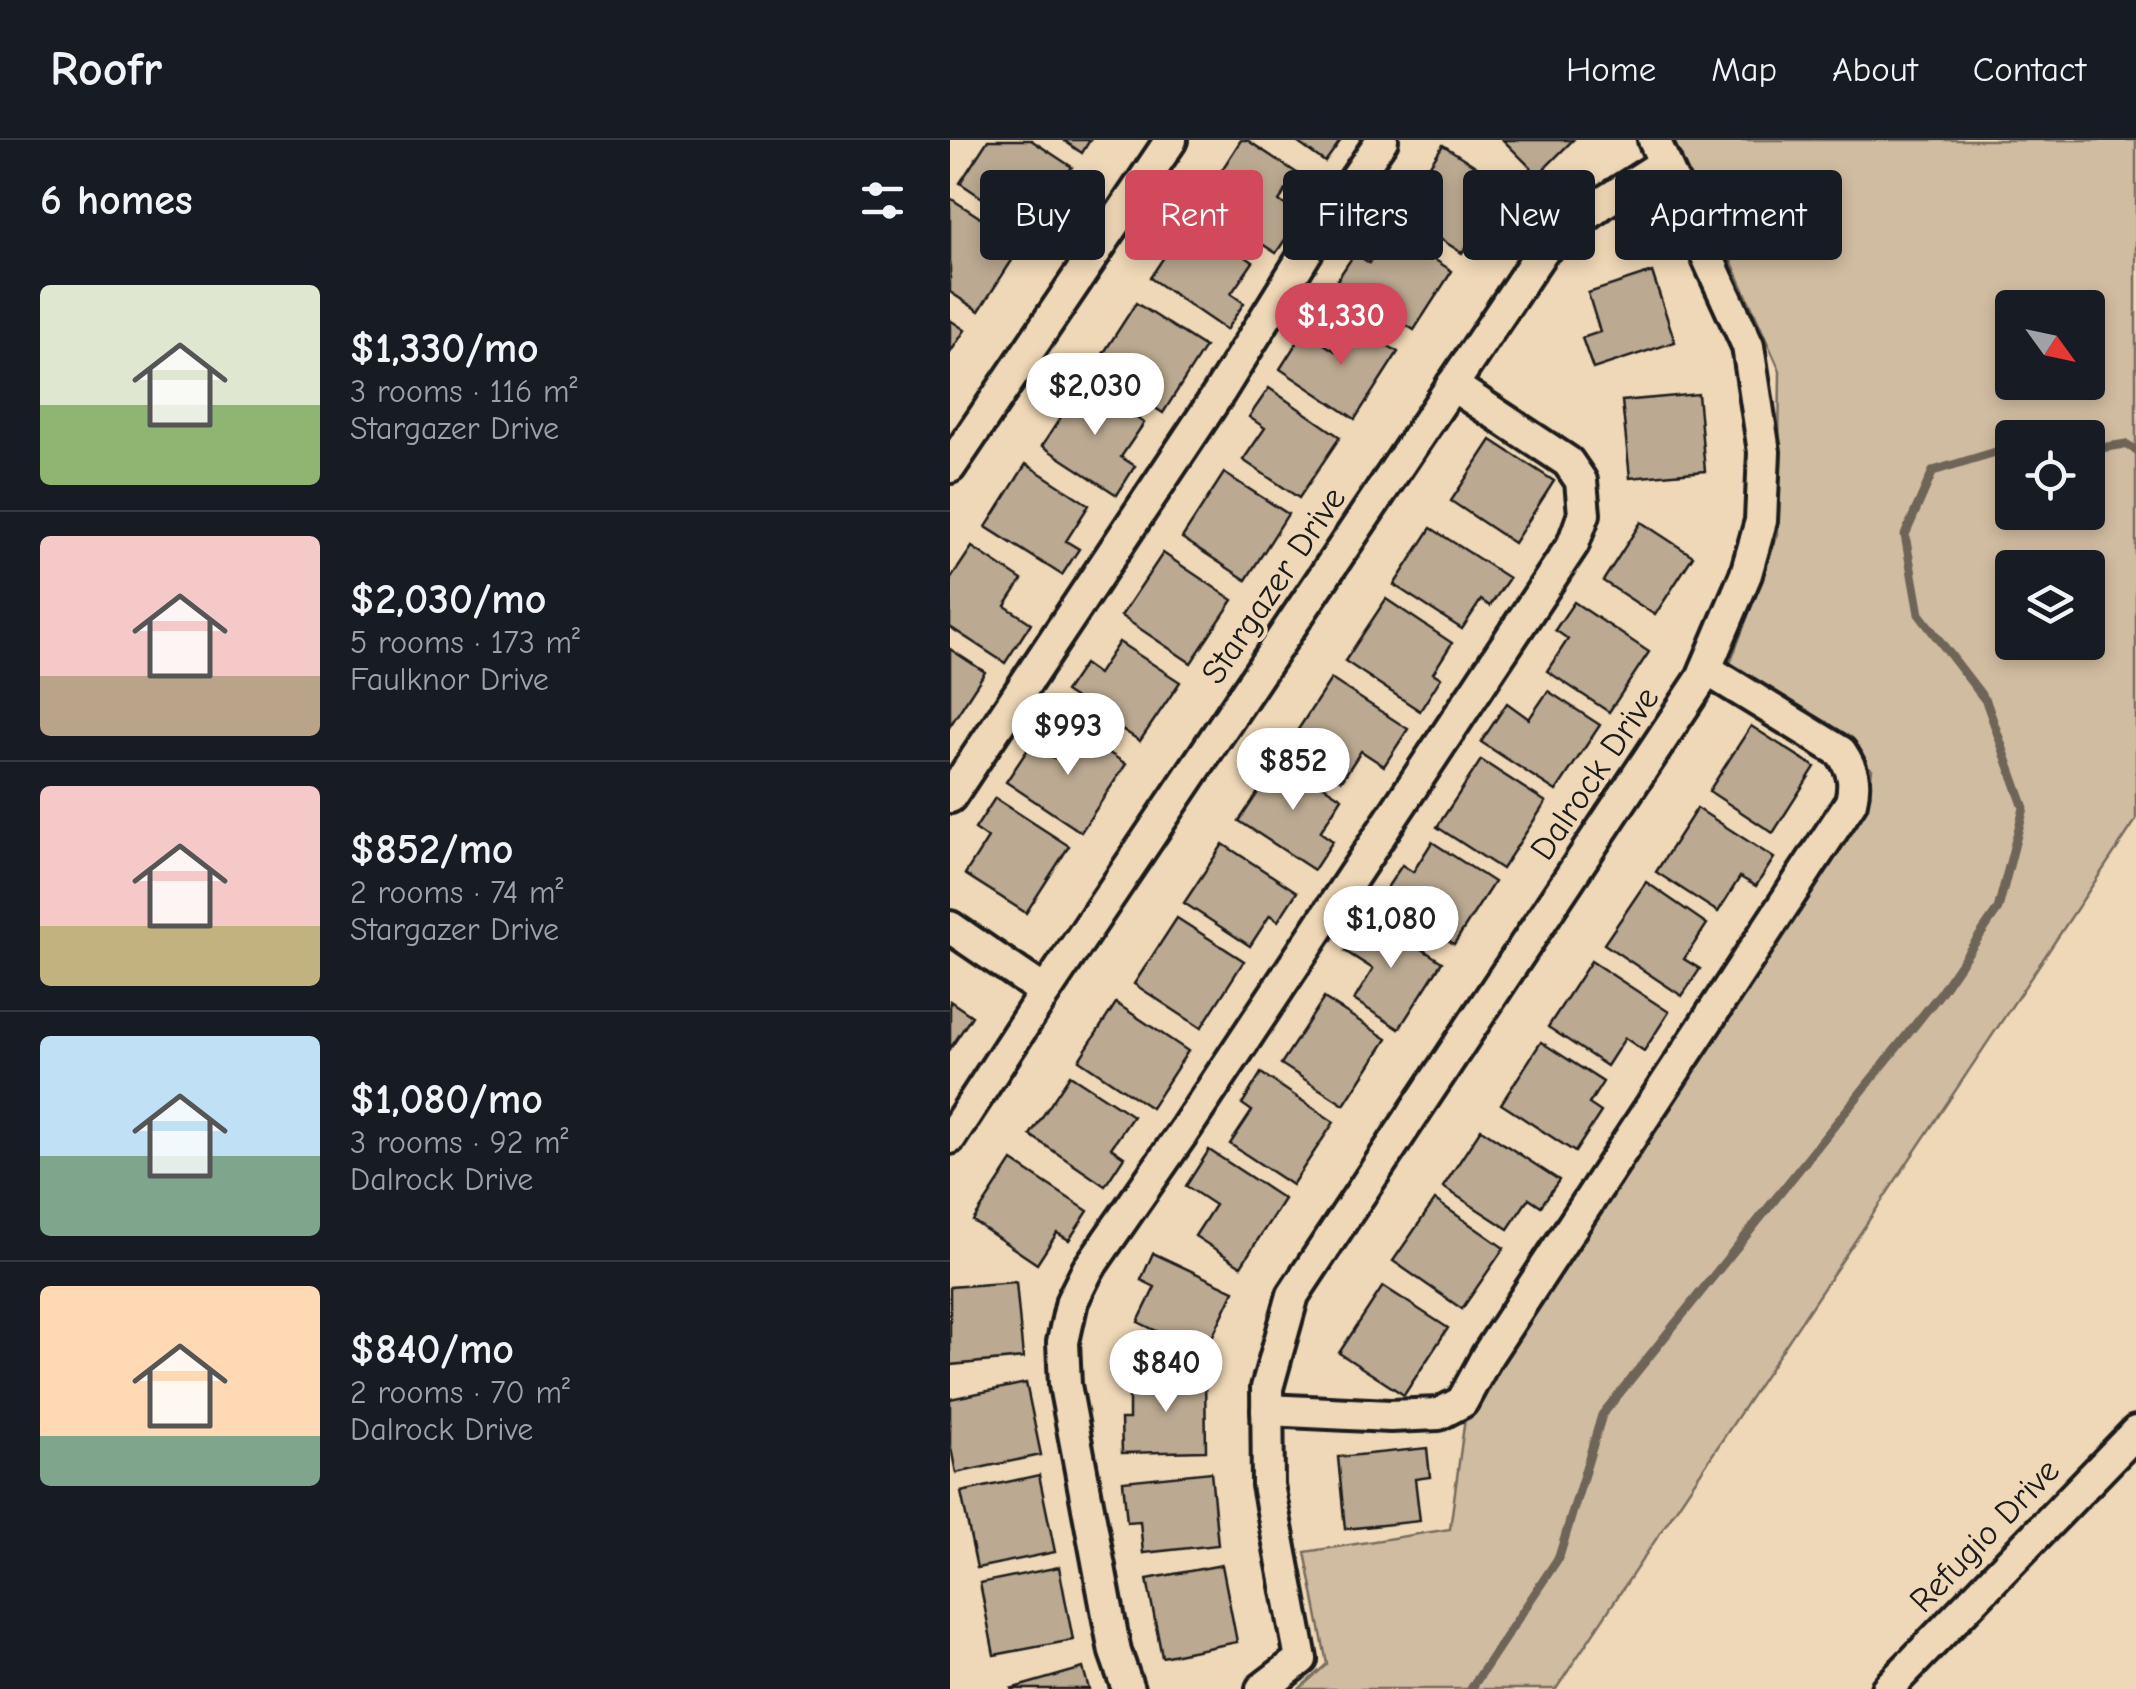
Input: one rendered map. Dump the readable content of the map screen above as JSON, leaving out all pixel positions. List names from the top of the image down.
{
  "streets": {
    "street": ["Stargazer Drive", "Dalrock Drive", "Refugio Drive"]
  },
  "crossings": [
    ["Stargazer Drive", "Dalrock Drive"]
  ],
  "north": "bottom right",
  "page": {
    "header": "Roofr",
    "nav": [
      "Home",
      "Map",
      "About",
      "Contact"
    ],
    "heading": "6 homes",
    "chip": [
      "Buy",
      "Rent",
      "Filters",
      "New",
      "Apartment"
    ],
    "list": [
      {
        "name": "$1,330/mo",
        "note": "3 rooms · 116 m² · Stargazer Drive"
      },
      {
        "name": "$2,030/mo",
        "note": "5 rooms · 173 m² · Faulknor Drive"
      },
      {
        "name": "$852/mo",
        "note": "2 rooms · 74 m² · Stargazer Drive"
      },
      {
        "name": "$1,080/mo",
        "note": "3 rooms · 92 m² · Dalrock Drive"
      },
      {
        "name": "$840/mo",
        "note": "2 rooms · 70 m² · Dalrock Drive"
      }
    ],
    "price": [
      "$1,330",
      "$2,030",
      "$993",
      "$852",
      "$1,080",
      "$840"
    ]
  }
}
